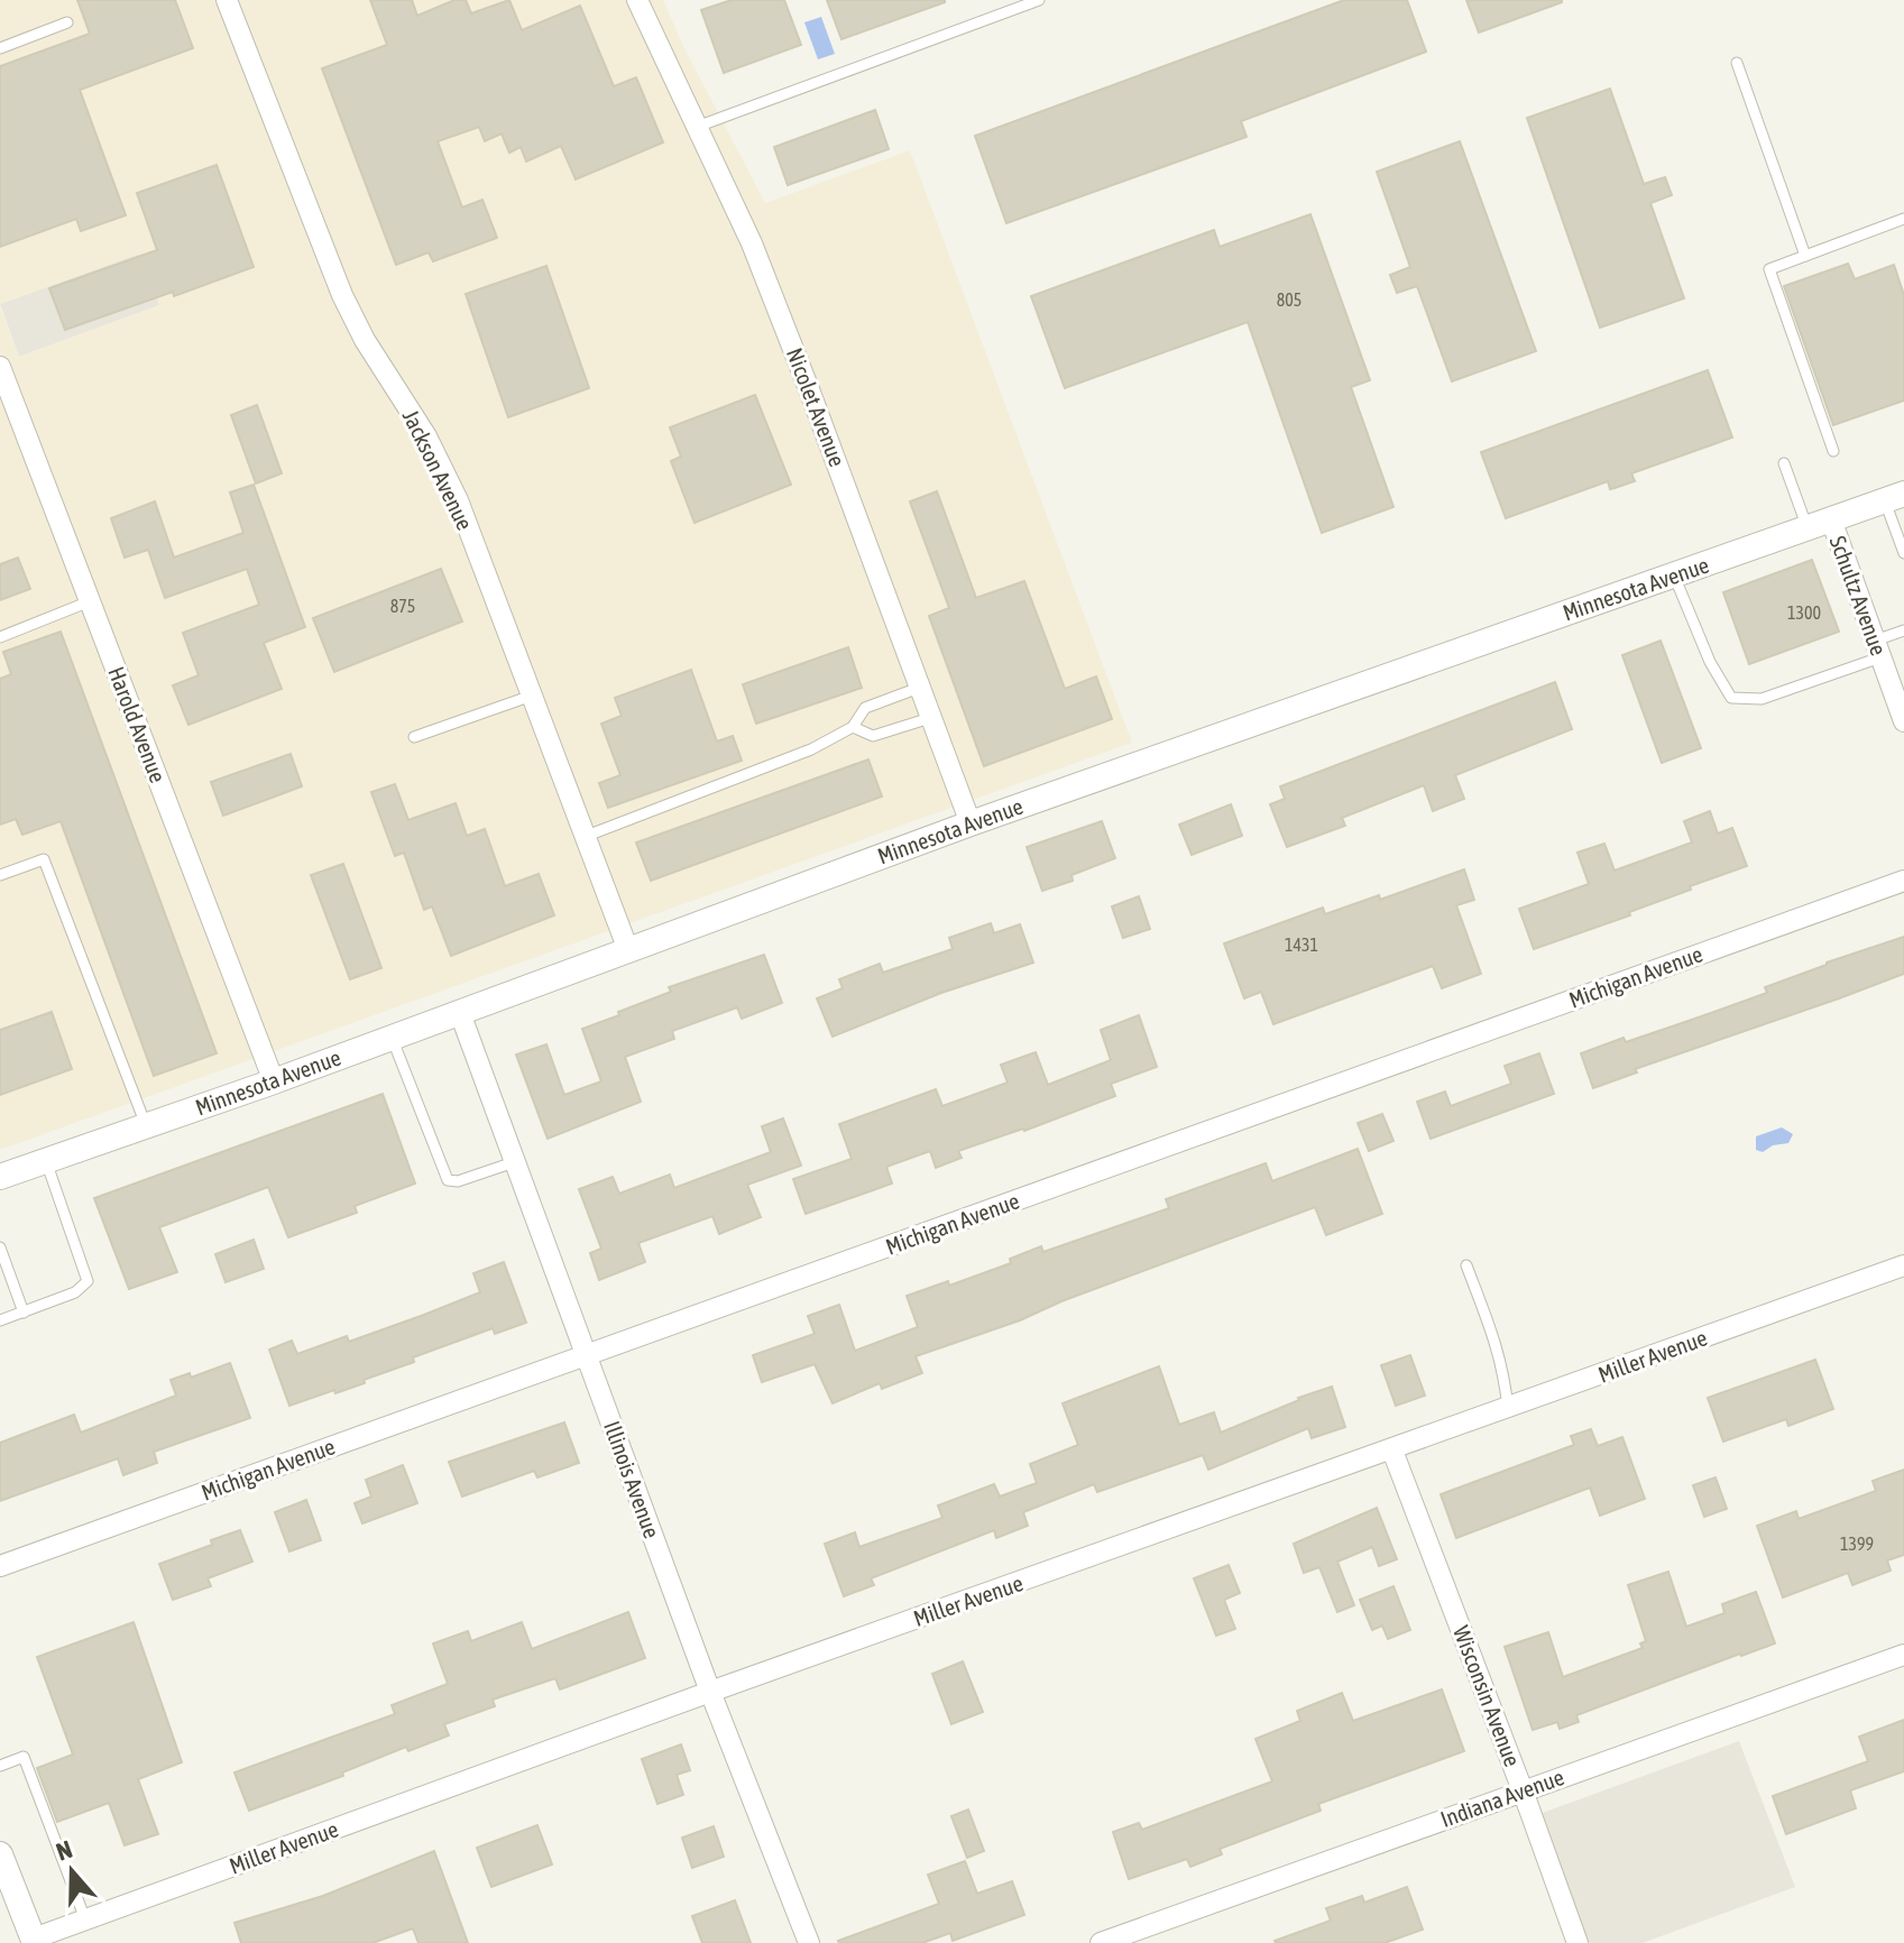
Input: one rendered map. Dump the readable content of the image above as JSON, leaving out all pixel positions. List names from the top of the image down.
{
  "streets": {
    "street": [
      "Nicolet Avenue",
      "Jackson Avenue",
      "Minnesota Avenue",
      "Schultz Avenue",
      "Harold Avenue",
      "Michigan Avenue",
      "Miller Avenue",
      "Illinois Avenue",
      "Wisconsin Avenue",
      "Indiana Avenue"
    ]
  },
  "crossings": [
    ["Nicolet Avenue", "Minnesota Avenue"],
    ["Jackson Avenue", "Minnesota Avenue"],
    ["Minnesota Avenue", "Schultz Avenue"],
    ["Minnesota Avenue", "Harold Avenue"],
    ["Minnesota Avenue", "Illinois Avenue"],
    ["Michigan Avenue", "Illinois Avenue"],
    ["Miller Avenue", "Illinois Avenue"],
    ["Miller Avenue", "Wisconsin Avenue"],
    ["Wisconsin Avenue", "Indiana Avenue"]
  ],
  "house_numbers": [
    "805",
    "875",
    "1300",
    "1431",
    "1399"
  ],
  "north": "top"
}
